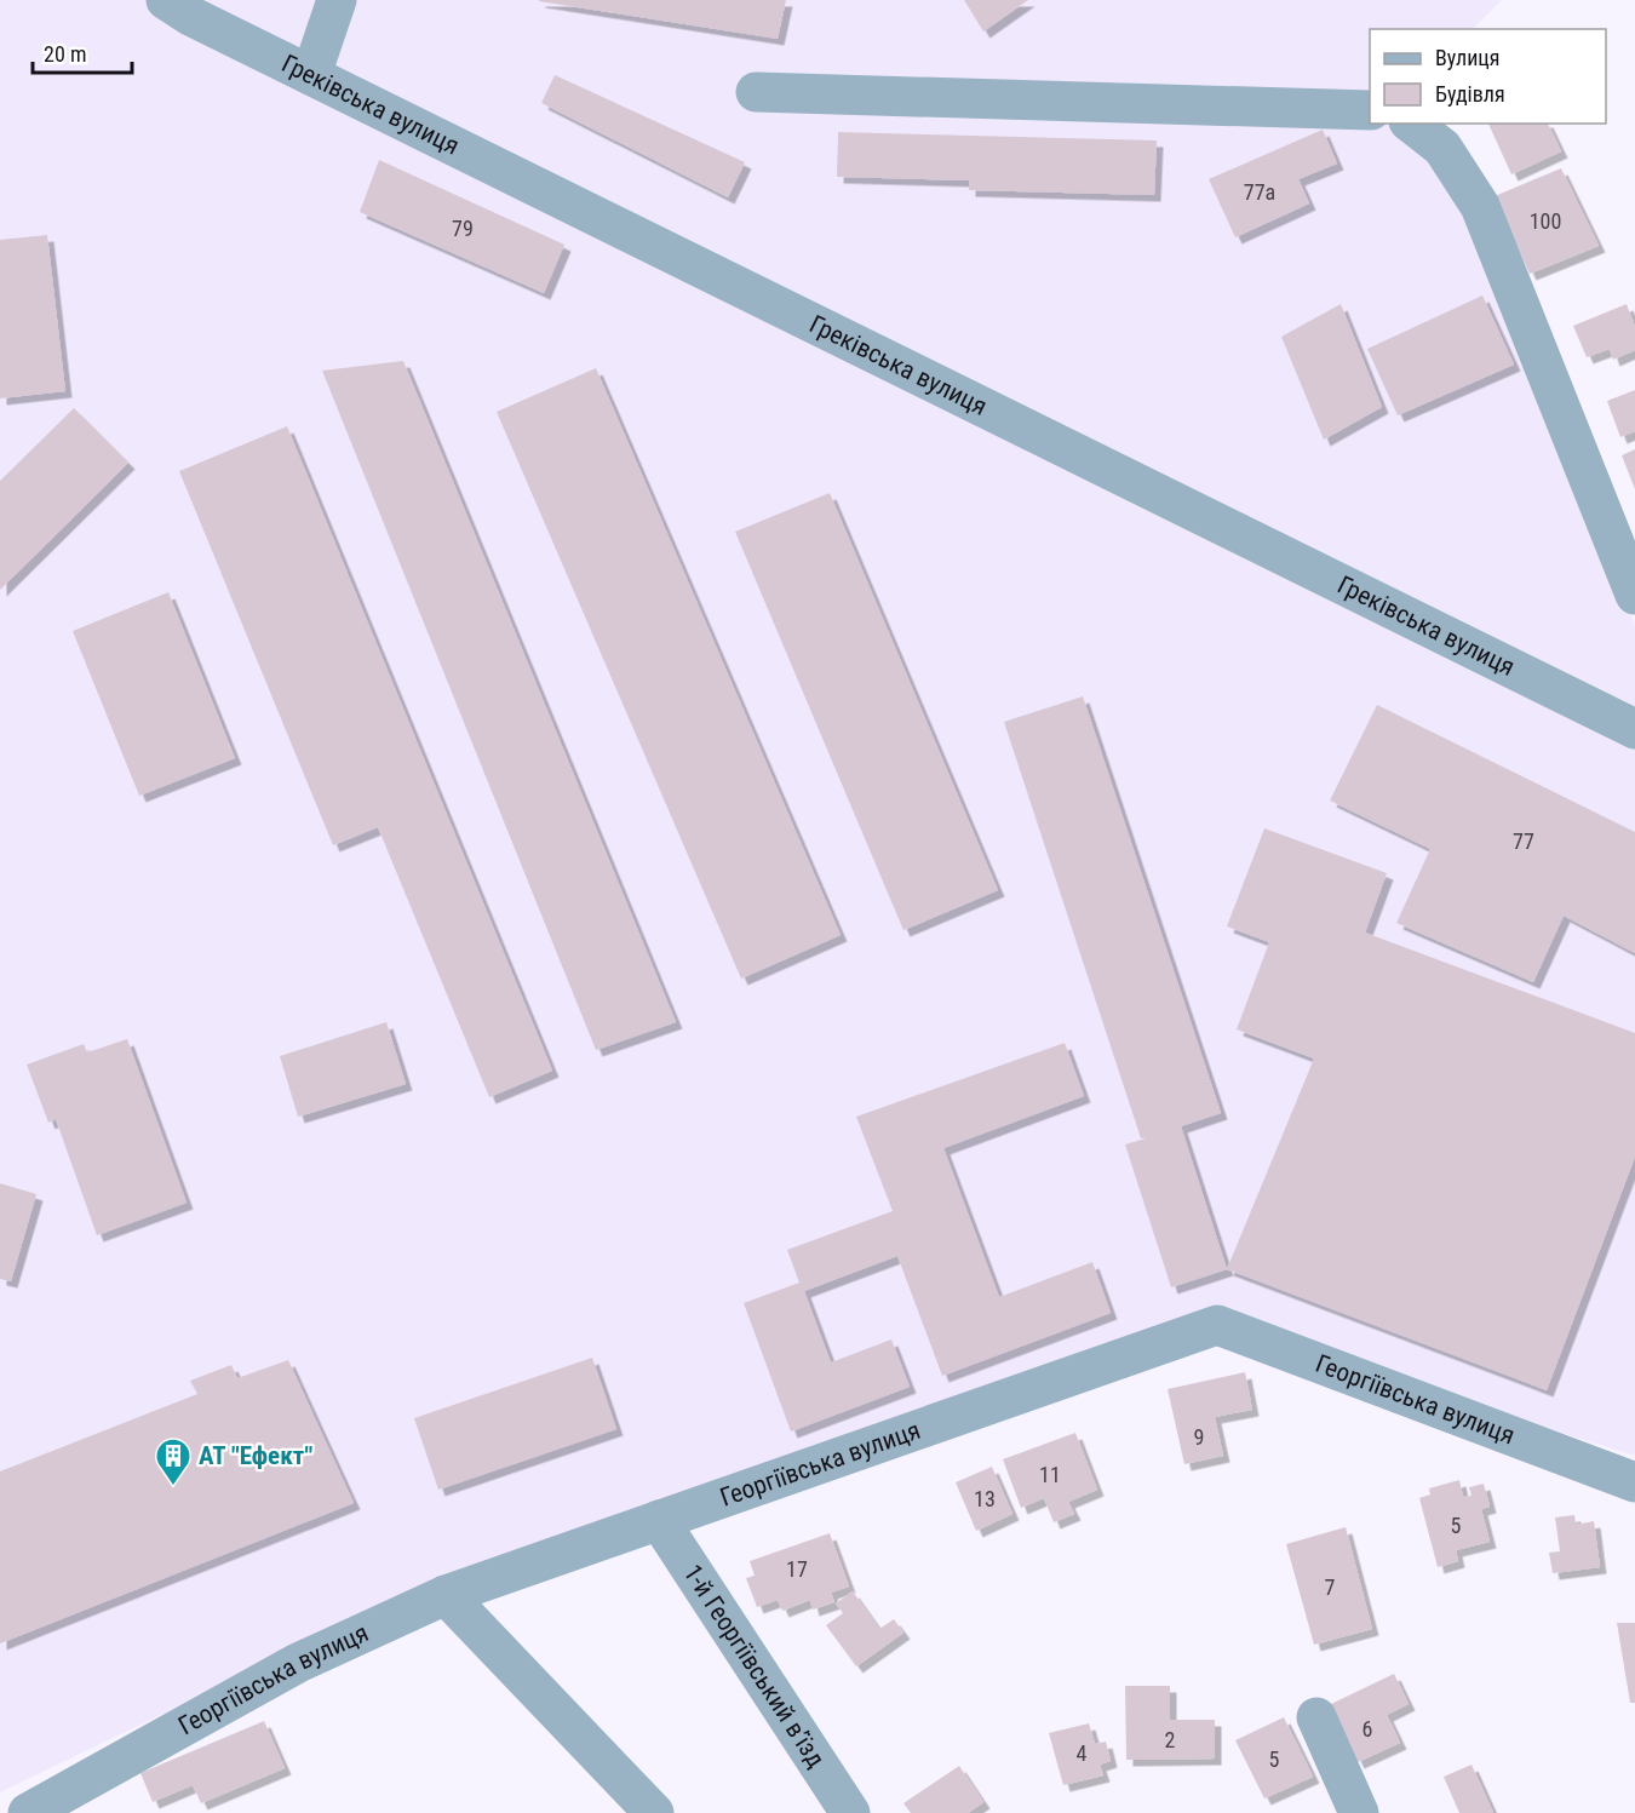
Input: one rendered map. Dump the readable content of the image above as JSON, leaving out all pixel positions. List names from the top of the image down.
{
  "streets": {
    "street": ["Греківська вулиця", "Георгіївська вулиця", "1-й Георгіївський в’їзд"]
  },
  "crossings": [
    ["Георгіївська вулиця", "1-й Георгіївський в’їзд"]
  ],
  "places": {
    "building": ["АТ \"Ефект\""]
  },
  "house_numbers": [
    "77а",
    "100",
    "79",
    "77",
    "9",
    "11",
    "13",
    "5",
    "17",
    "7",
    "6",
    "2",
    "4",
    "5"
  ],
  "legend": ["Вулиця", "Будівля"],
  "scale_bar": "20 m"
}
